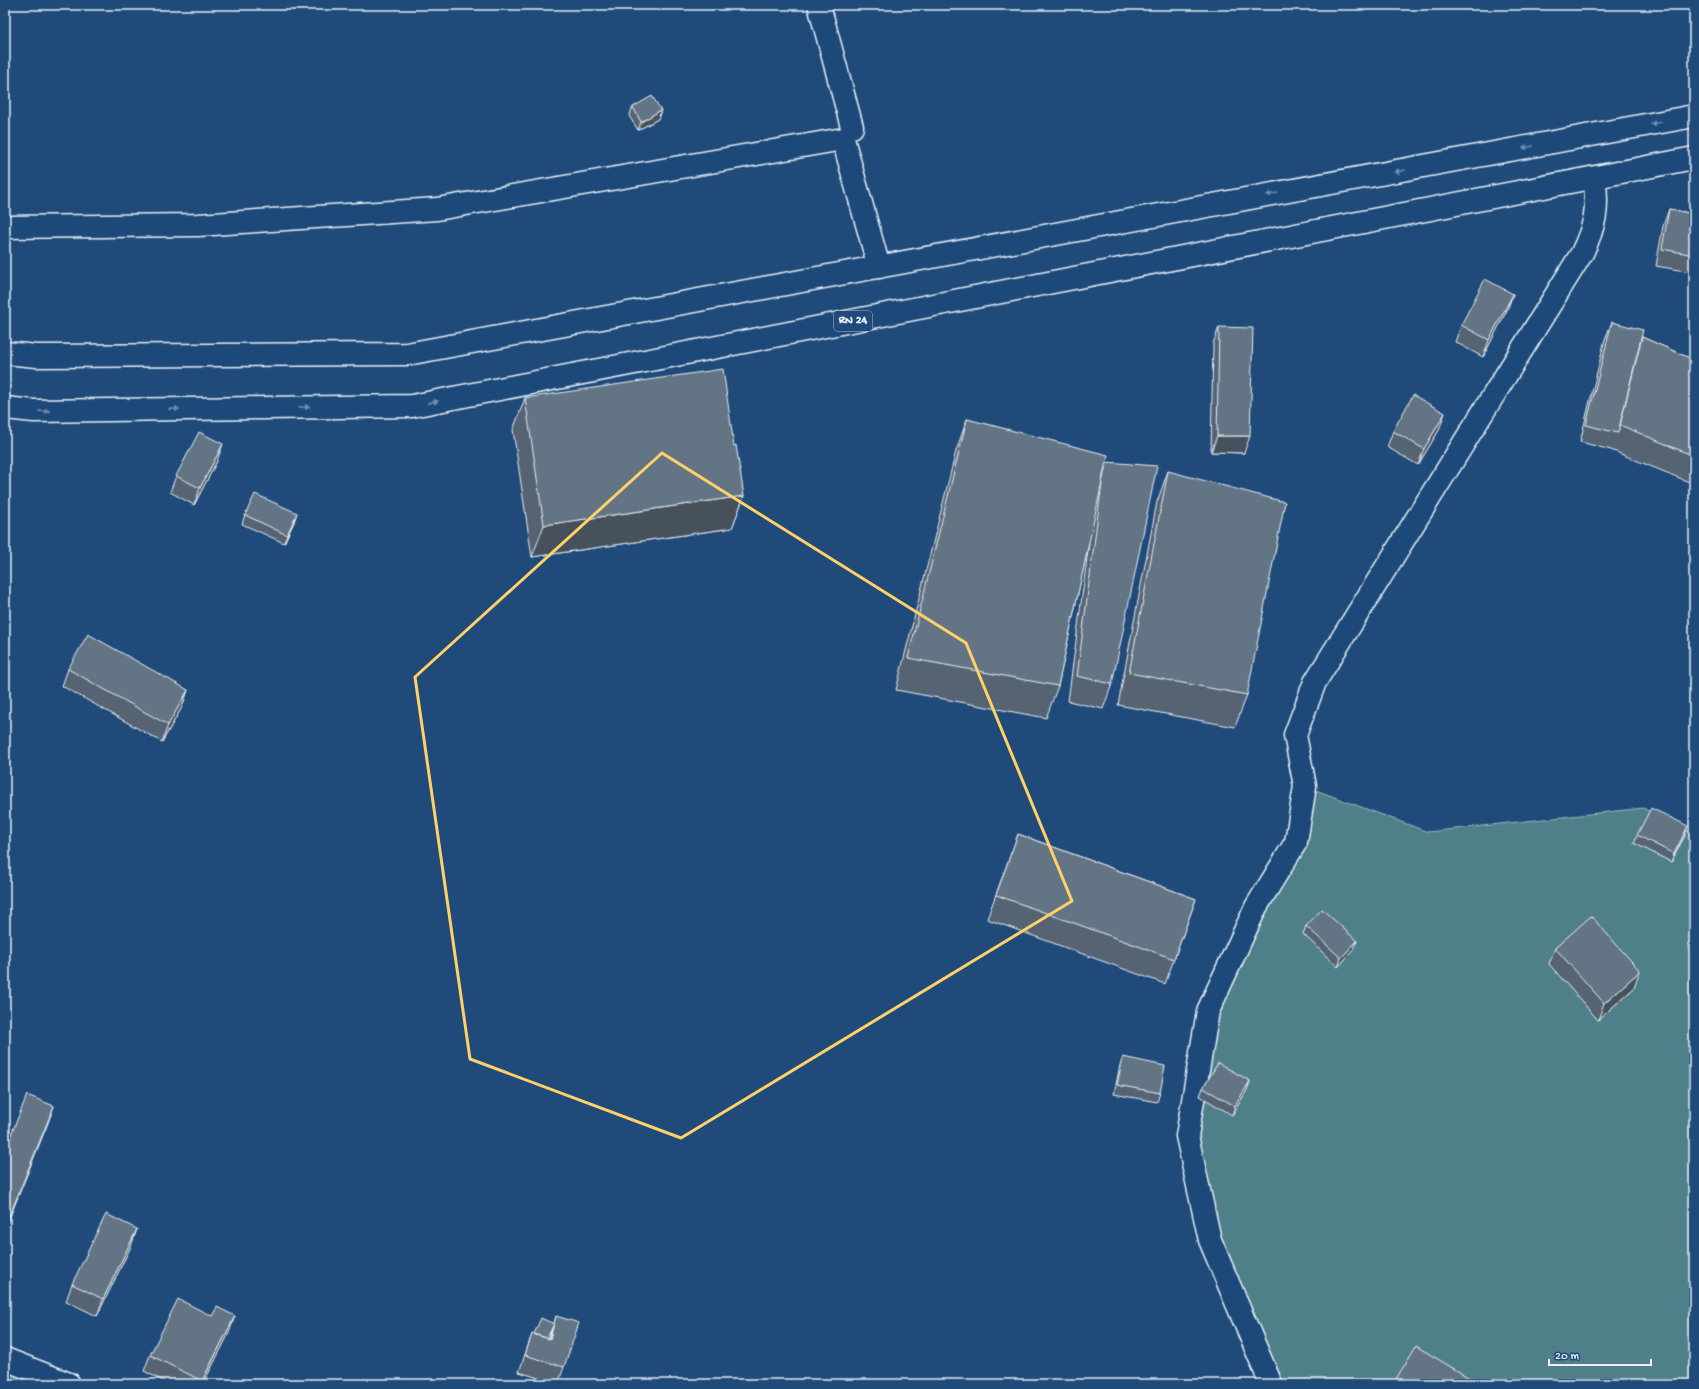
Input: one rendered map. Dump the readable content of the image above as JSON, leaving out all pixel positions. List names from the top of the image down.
{
  "streets": {
    "main road": ["RN 24"]
  },
  "scale_bar": "20 m"
}
